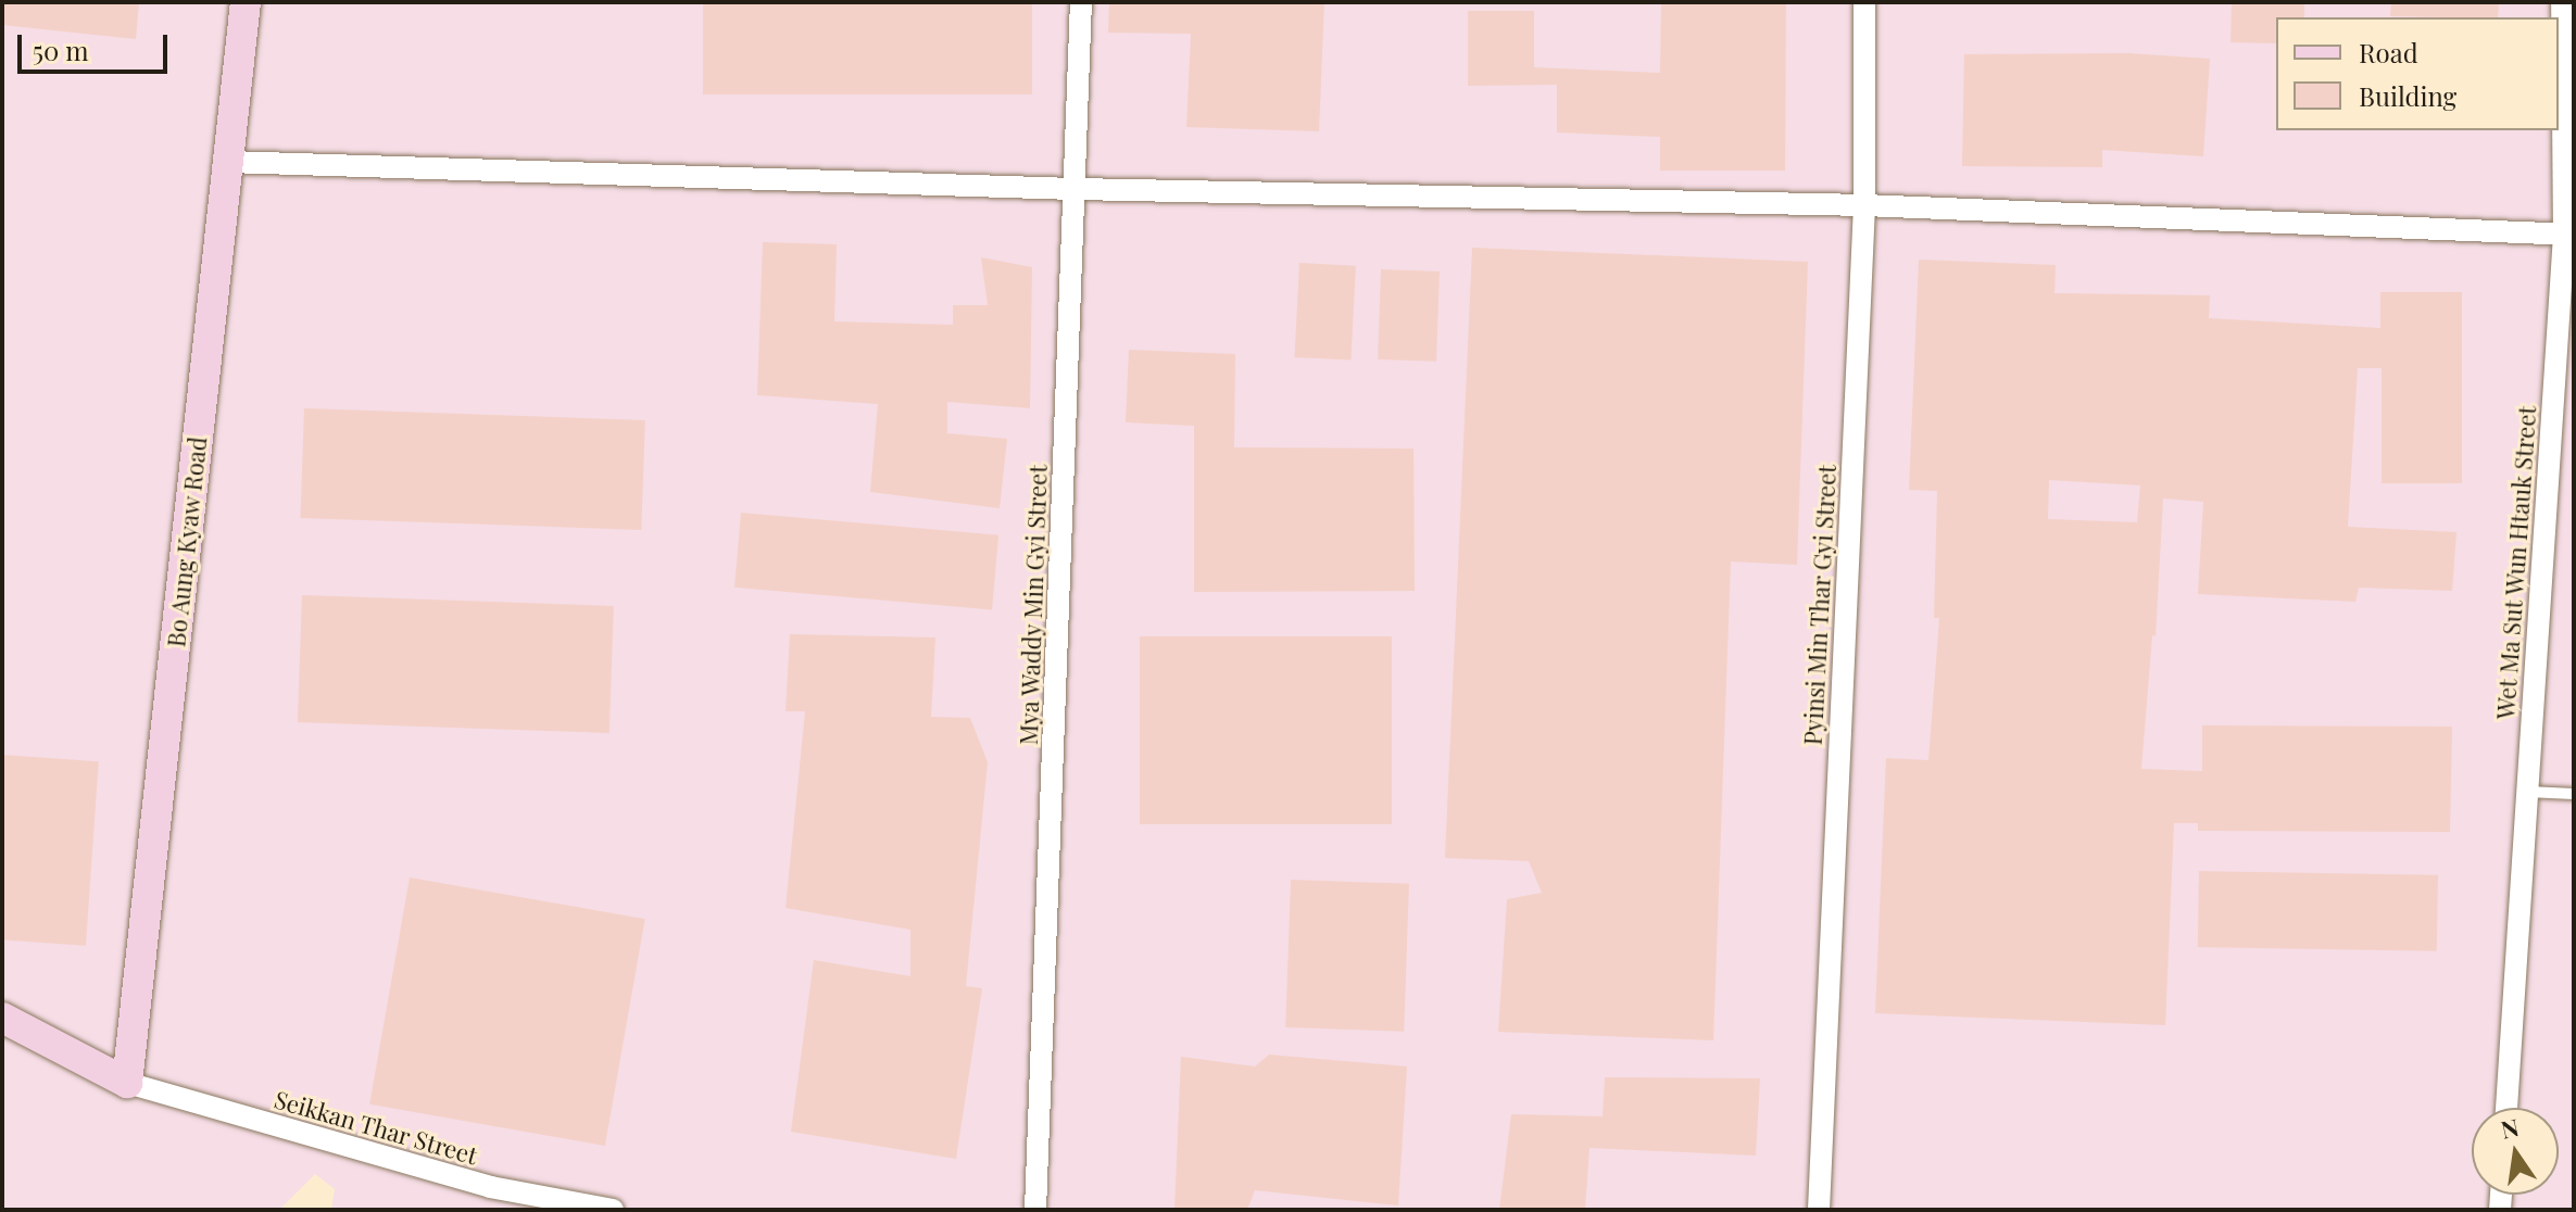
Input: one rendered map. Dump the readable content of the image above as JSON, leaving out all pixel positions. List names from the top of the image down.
{
  "streets": {
    "street": [
      "Bo Aung Kyaw Road",
      "Wet Ma Sut Wun Htauk Street",
      "Mya Waddy Min Gyi Street",
      "Pyinsi Min Thar Gyi Street",
      "Seikkan Thar Street"
    ]
  },
  "crossings": [
    ["Bo Aung Kyaw Road", "Seikkan Thar Street"]
  ],
  "legend": ["Road", "Building"],
  "scale_bar": "50 m",
  "north": "top"
}
